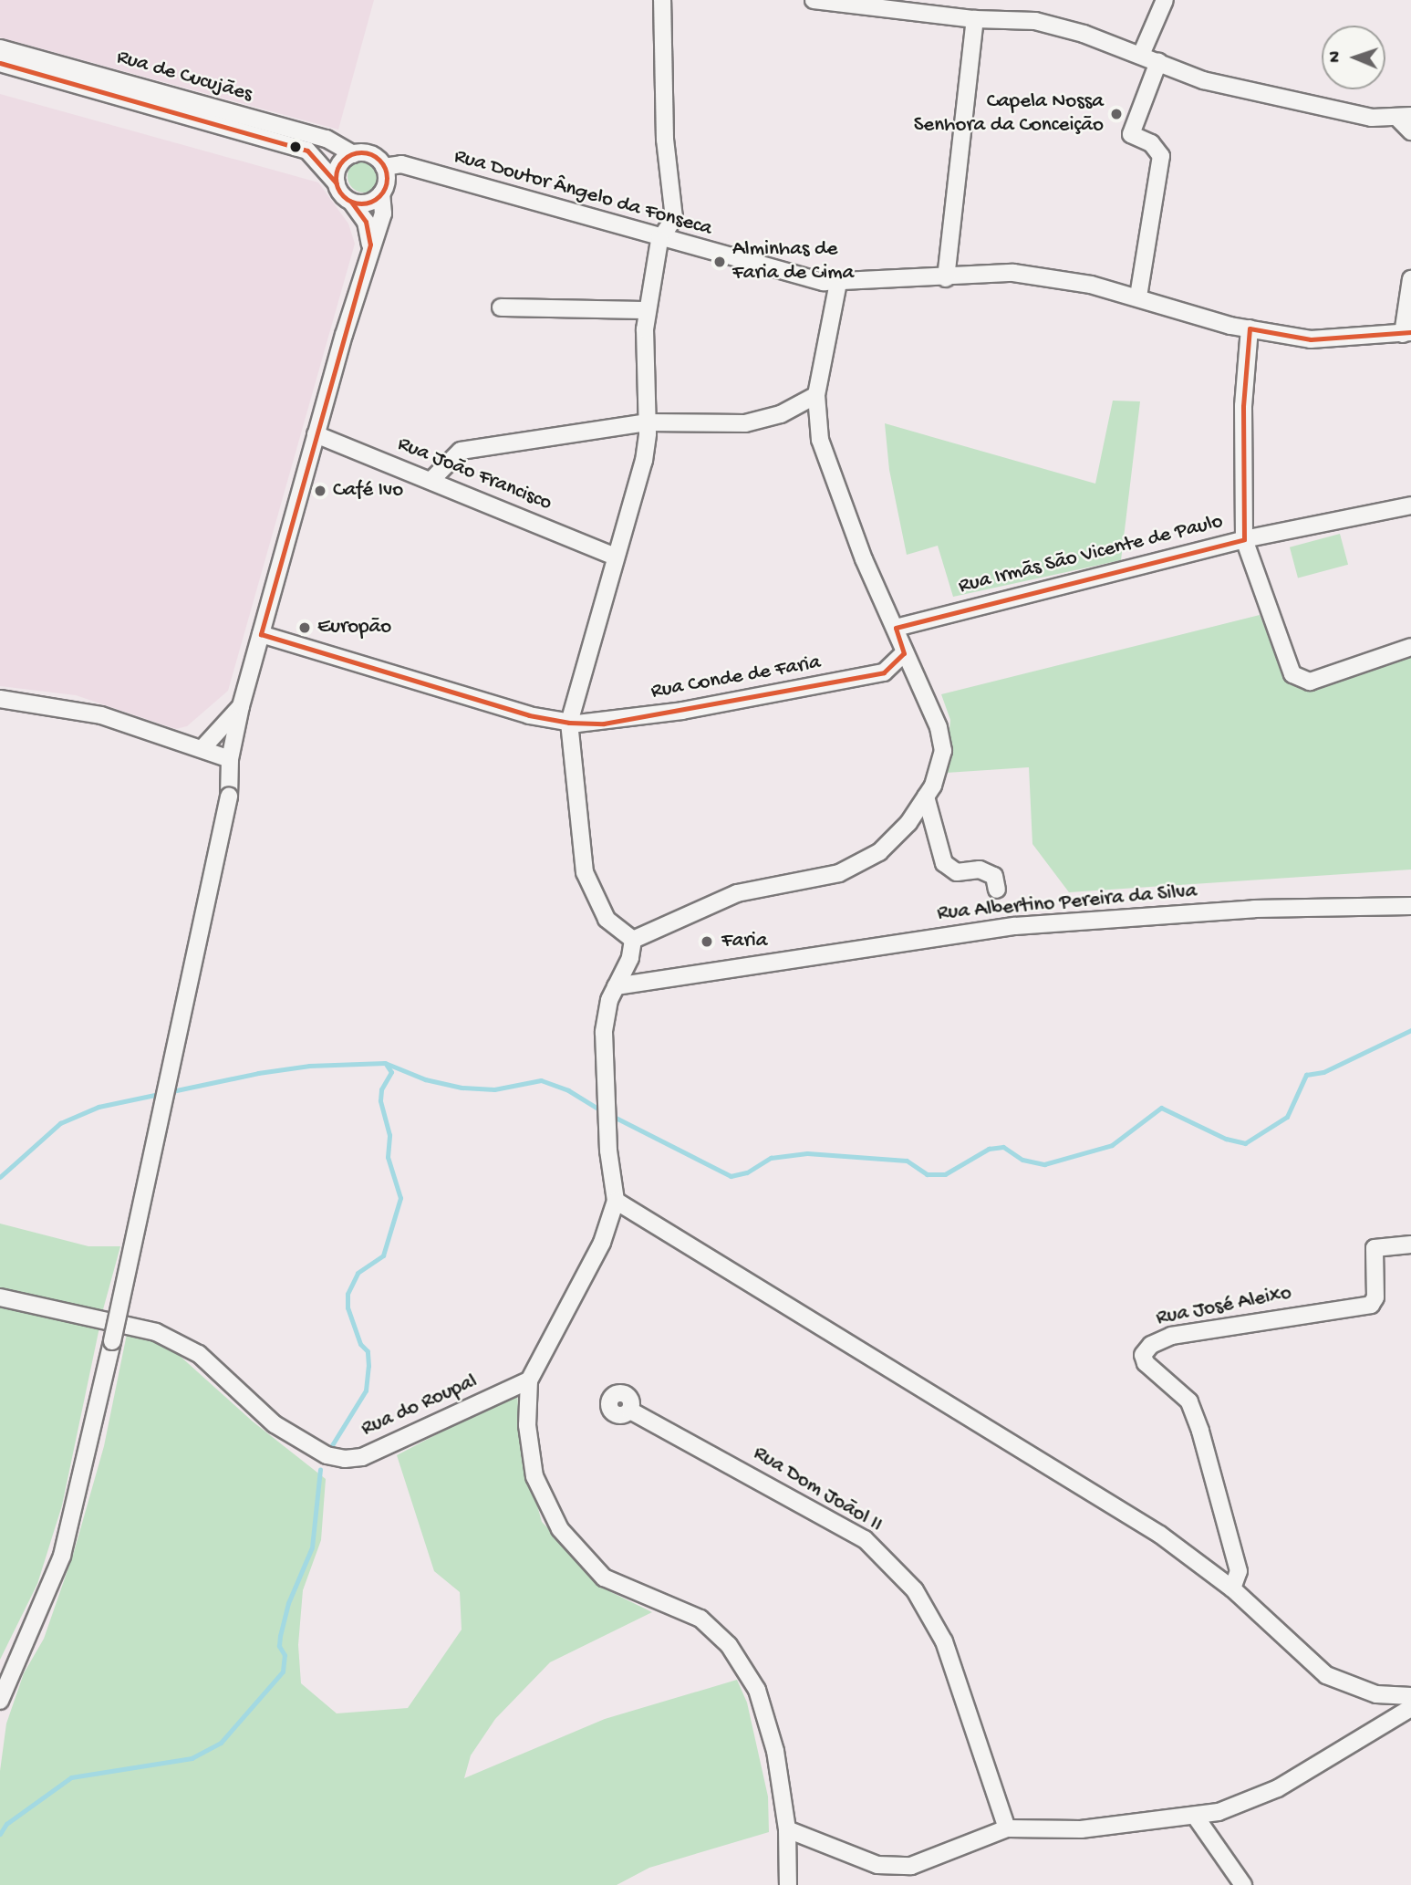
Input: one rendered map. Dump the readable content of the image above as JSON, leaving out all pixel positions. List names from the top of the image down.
{
  "streets": {
    "street": [
      "Rua de Cucujães",
      "Rua Doutor Ângelo da Fonseca",
      "Rua João Francisco",
      "Rua Irmãs São Vicente de Paulo",
      "Rua Conde de Faria",
      "Rua Albertino Pereira da Silva",
      "Rua José Aleixo",
      "Rua do Roupal",
      "Rua Dom Joãol II"
    ]
  },
  "crossings": [
    ["Rua de Cucujães", "Rua Doutor Ângelo da Fonseca"]
  ],
  "places": [
    "Capela Nossa Senhora da Conceição",
    "Alminhas de Faria de Cima",
    "Café Ivo",
    "Europão",
    "Faria"
  ],
  "north": "left"
}
